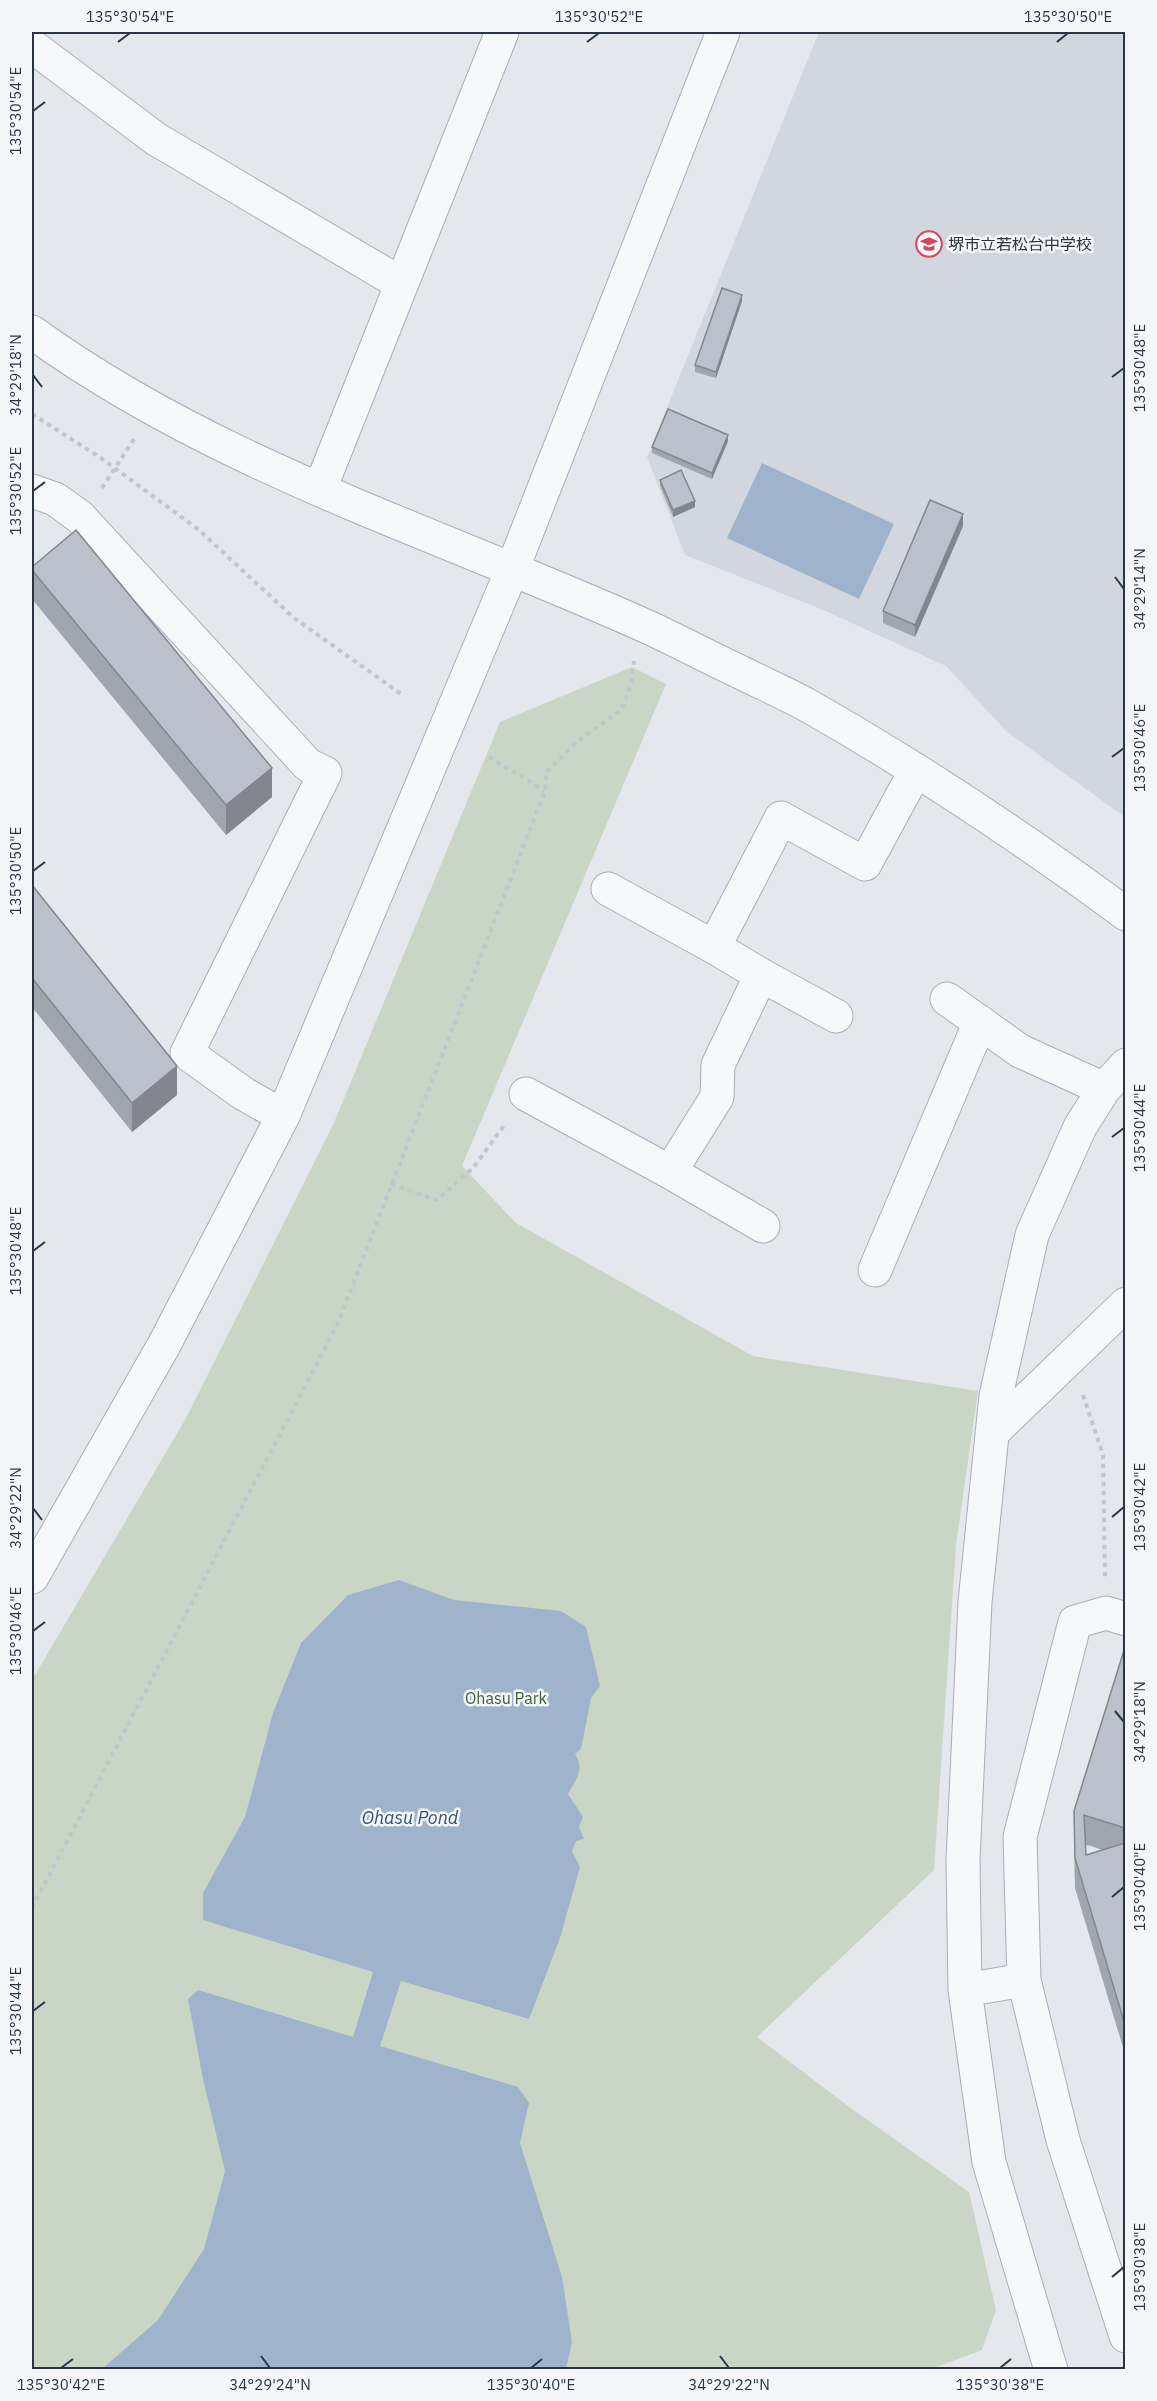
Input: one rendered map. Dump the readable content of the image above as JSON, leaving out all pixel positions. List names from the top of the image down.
{
  "water": ["Ohasu Pond"],
  "parks": ["Ohasu Park"],
  "places": {
    "school or university": ["堺市立若松台中学校"]
  },
  "coordinates": [
    "135°30'54\"E",
    "135°30'52\"E",
    "135°30'50\"E",
    "135°30'48\"E",
    "34°29'18\"N",
    "34°29'14\"N",
    "135°30'46\"E",
    "135°30'44\"E",
    "135°30'42\"E",
    "34°29'22\"N",
    "135°30'40\"E",
    "135°30'38\"E",
    "34°29'24\"N"
  ]
}
